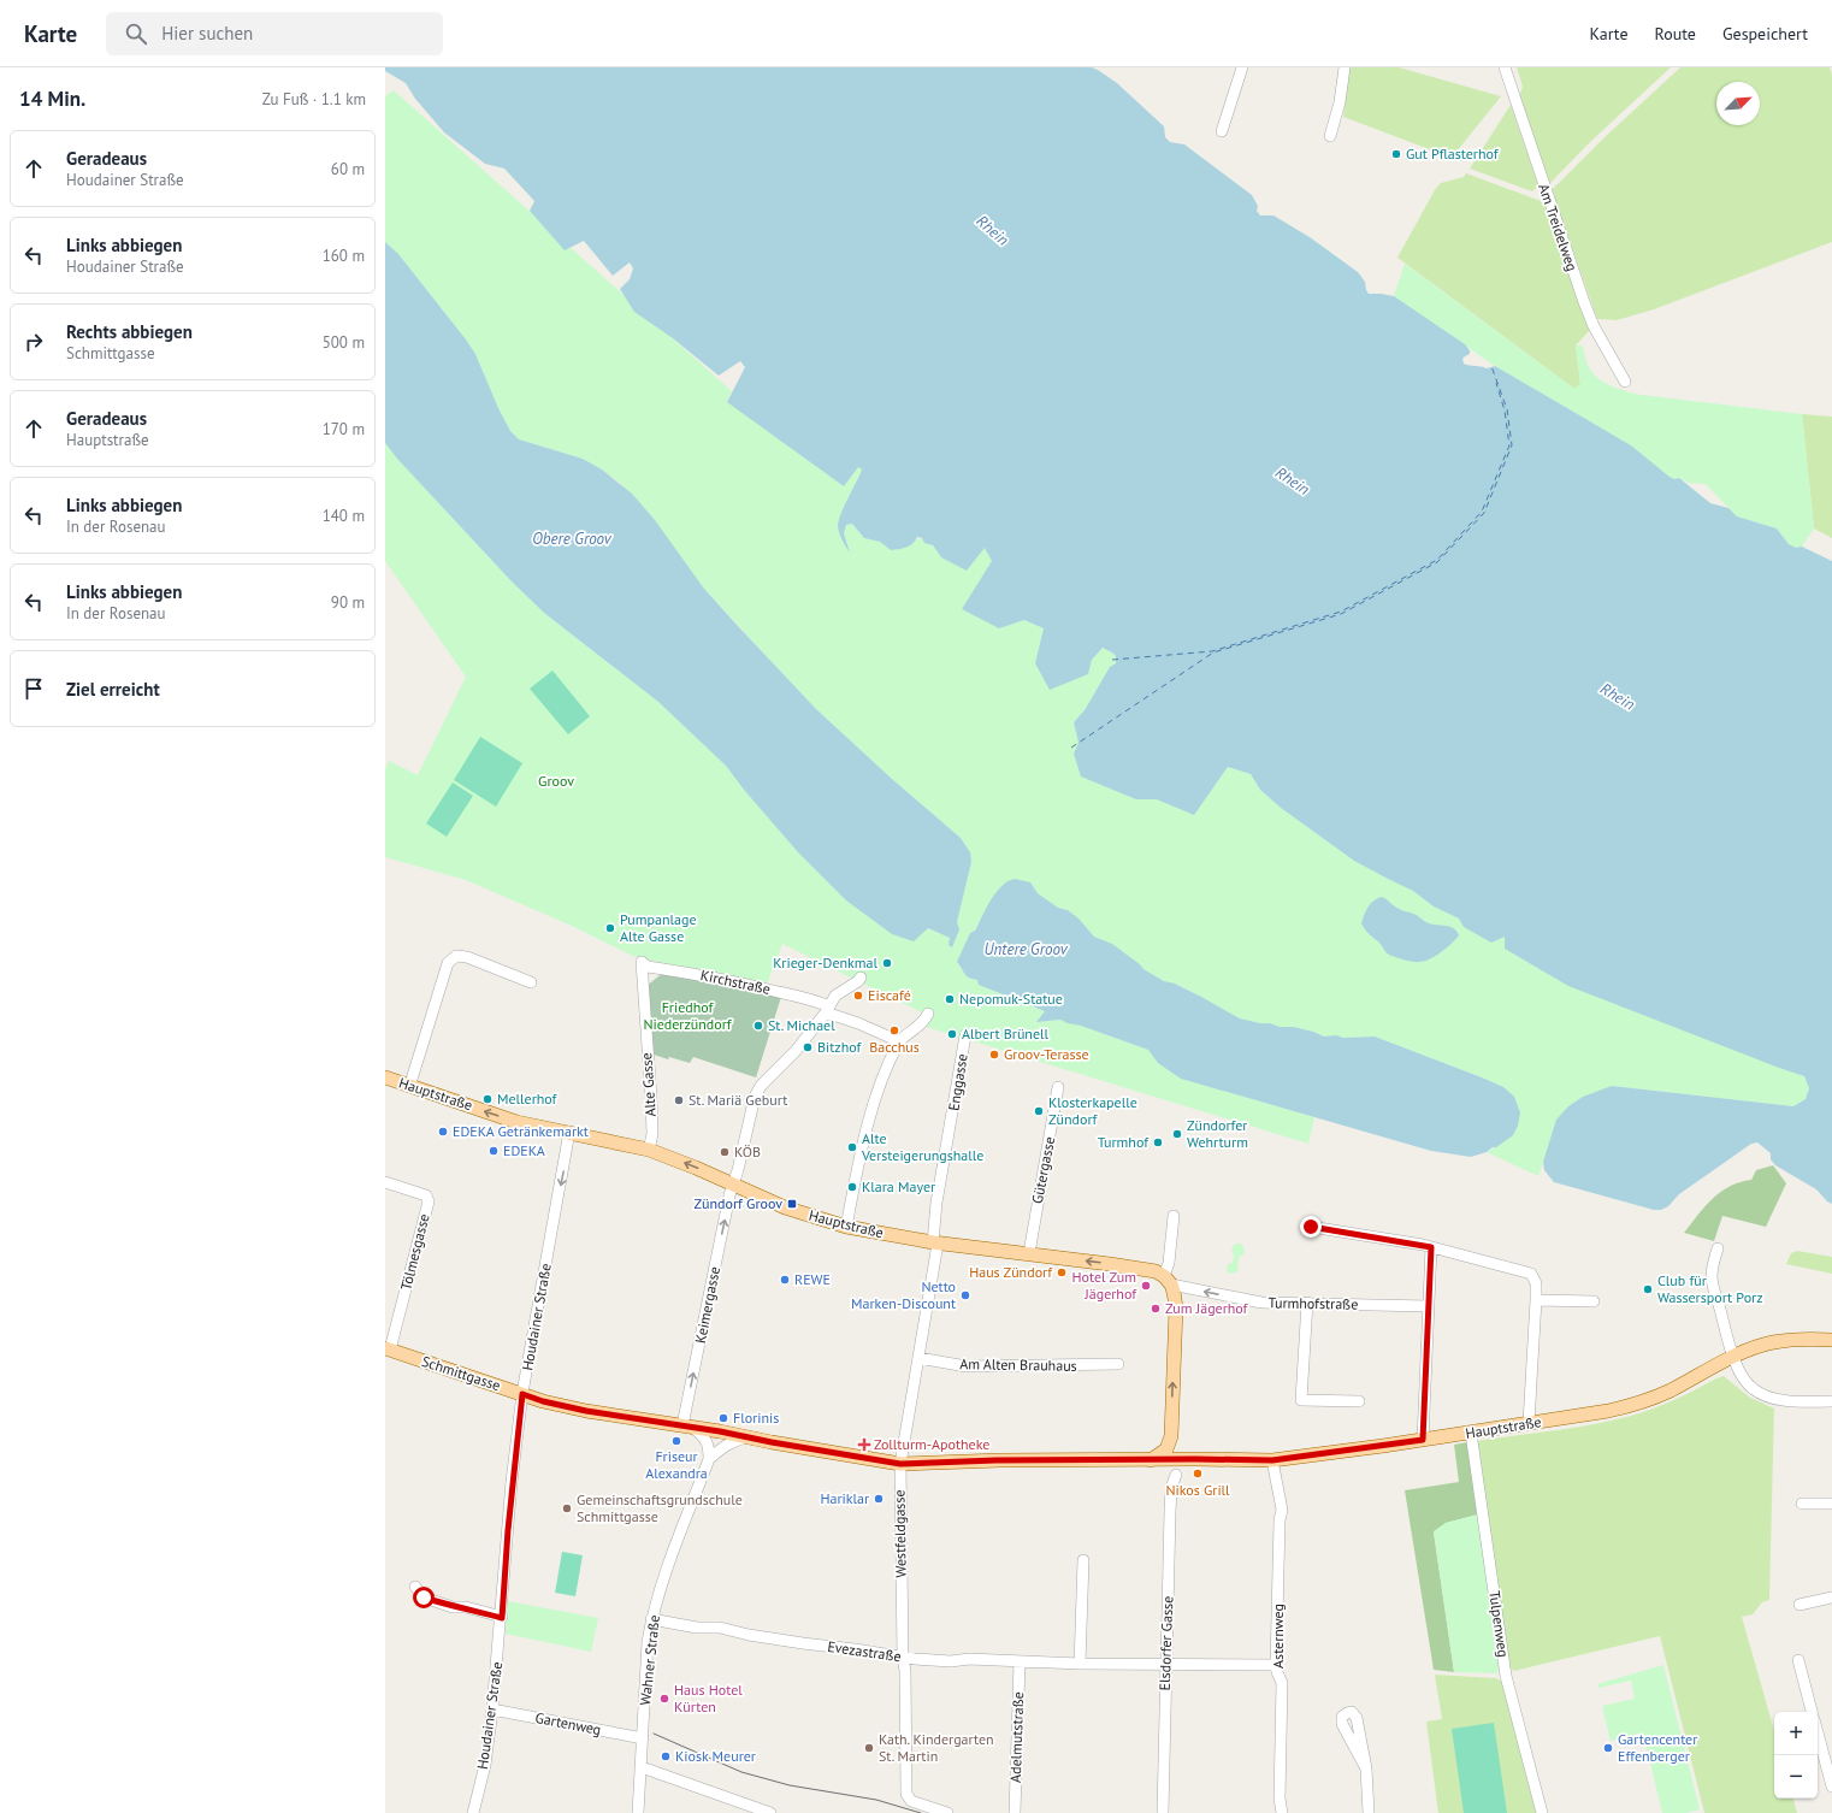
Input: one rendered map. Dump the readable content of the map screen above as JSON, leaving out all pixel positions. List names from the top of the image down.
{
  "streets": {
    "main road": ["Hauptstraße", "Schmittgasse"],
    "street": [
      "Am Treidelweg",
      "Kirchstraße",
      "Enggasse",
      "Alte Gasse",
      "Gütergasse",
      "Tölmesgasse",
      "Turmhofstraße",
      "Keimergasse",
      "Houdainer Straße",
      "Am Alten Brauhaus",
      "Westfeldgasse",
      "Tulpenweg",
      "Asternweg",
      "Elsdorfer Gasse",
      "Evezastraße",
      "Wahner Straße",
      "Gartenweg",
      "Adelmutstraße"
    ]
  },
  "crossings": [
    ["Kirchstraße", "Alte Gasse"],
    ["Kirchstraße", "Keimergasse"],
    ["Enggasse", "Hauptstraße"],
    ["Enggasse", "Westfeldgasse"],
    ["Alte Gasse", "Hauptstraße"],
    ["Hauptstraße", "Gütergasse"],
    ["Hauptstraße", "Turmhofstraße"],
    ["Hauptstraße", "Keimergasse"],
    ["Hauptstraße", "Houdainer Straße"],
    ["Hauptstraße", "Schmittgasse"],
    ["Hauptstraße", "Westfeldgasse"],
    ["Hauptstraße", "Tulpenweg"],
    ["Hauptstraße", "Asternweg"],
    ["Tölmesgasse", "Schmittgasse"],
    ["Keimergasse", "Schmittgasse"],
    ["Houdainer Straße", "Schmittgasse"],
    ["Houdainer Straße", "Gartenweg"],
    ["Am Alten Brauhaus", "Westfeldgasse"],
    ["Schmittgasse", "Westfeldgasse"],
    ["Westfeldgasse", "Evezastraße"],
    ["Asternweg", "Evezastraße"],
    ["Elsdorfer Gasse", "Evezastraße"],
    ["Evezastraße", "Wahner Straße"],
    ["Evezastraße", "Adelmutstraße"],
    ["Wahner Straße", "Gartenweg"]
  ],
  "one_way": ["Turmhofstraße", "Keimergasse", "Houdainer Straße"],
  "water": ["Rhein", "Obere Groov", "Untere Groov"],
  "parks": ["Groov", "Friedhof Niederzündorf"],
  "places": {
    "other": [
      "Gut Pflasterhof",
      "Pumpanlage Alte Gasse",
      "Krieger-Denkmal",
      "Eiscafé",
      "Nepomuk-Statue",
      "St. Michael",
      "Bacchus",
      "Albert Brünell",
      "Bitzhof",
      "Groov-Terasse",
      "Mellerhof",
      "St. Mariä Geburt",
      "Klosterkapelle Zündorf",
      "EDEKA Getränkemarkt",
      "Zündorfer Wehrturm",
      "Turmhof",
      "Alte Versteigerungshalle",
      "EDEKA",
      "KÖB",
      "Klara Mayer",
      "Haus Zündorf",
      "REWE",
      "Hotel Zum Jägerhof",
      "Club für Wassersport Porz",
      "Netto Marken-Discount",
      "Zum Jägerhof",
      "Florinis",
      "Friseur Alexandra",
      "Nikos Grill",
      "Hariklar",
      "Gemeinschaftsgrundschule Schmittgasse",
      "Haus Hotel Kürten",
      "Kath. Kindergarten St. Martin",
      "Gartencenter Effenberger",
      "Kiosk Meurer"
    ],
    "transit": ["Zündorf Groov"],
    "health": ["Zollturm-Apotheke"]
  },
  "north": "top right",
  "page": {
    "header": "Karte",
    "search": "Hier suchen",
    "nav": ["Karte", "Route", "Gespeichert"],
    "heading": ["14 Min.", "Zu Fuß · 1.1 km"],
    "list": [
      ["Geradeaus", "Houdainer Straße", "60 m"],
      ["Links abbiegen", "Houdainer Straße", "160 m"],
      ["Rechts abbiegen", "Schmittgasse", "500 m"],
      ["Geradeaus", "Hauptstraße", "170 m"],
      ["Links abbiegen", "In der Rosenau", "140 m"],
      ["Links abbiegen", "In der Rosenau", "90 m"],
      "Ziel erreicht"
    ],
    "map_buttons": ["+", "−"]
  }
}
